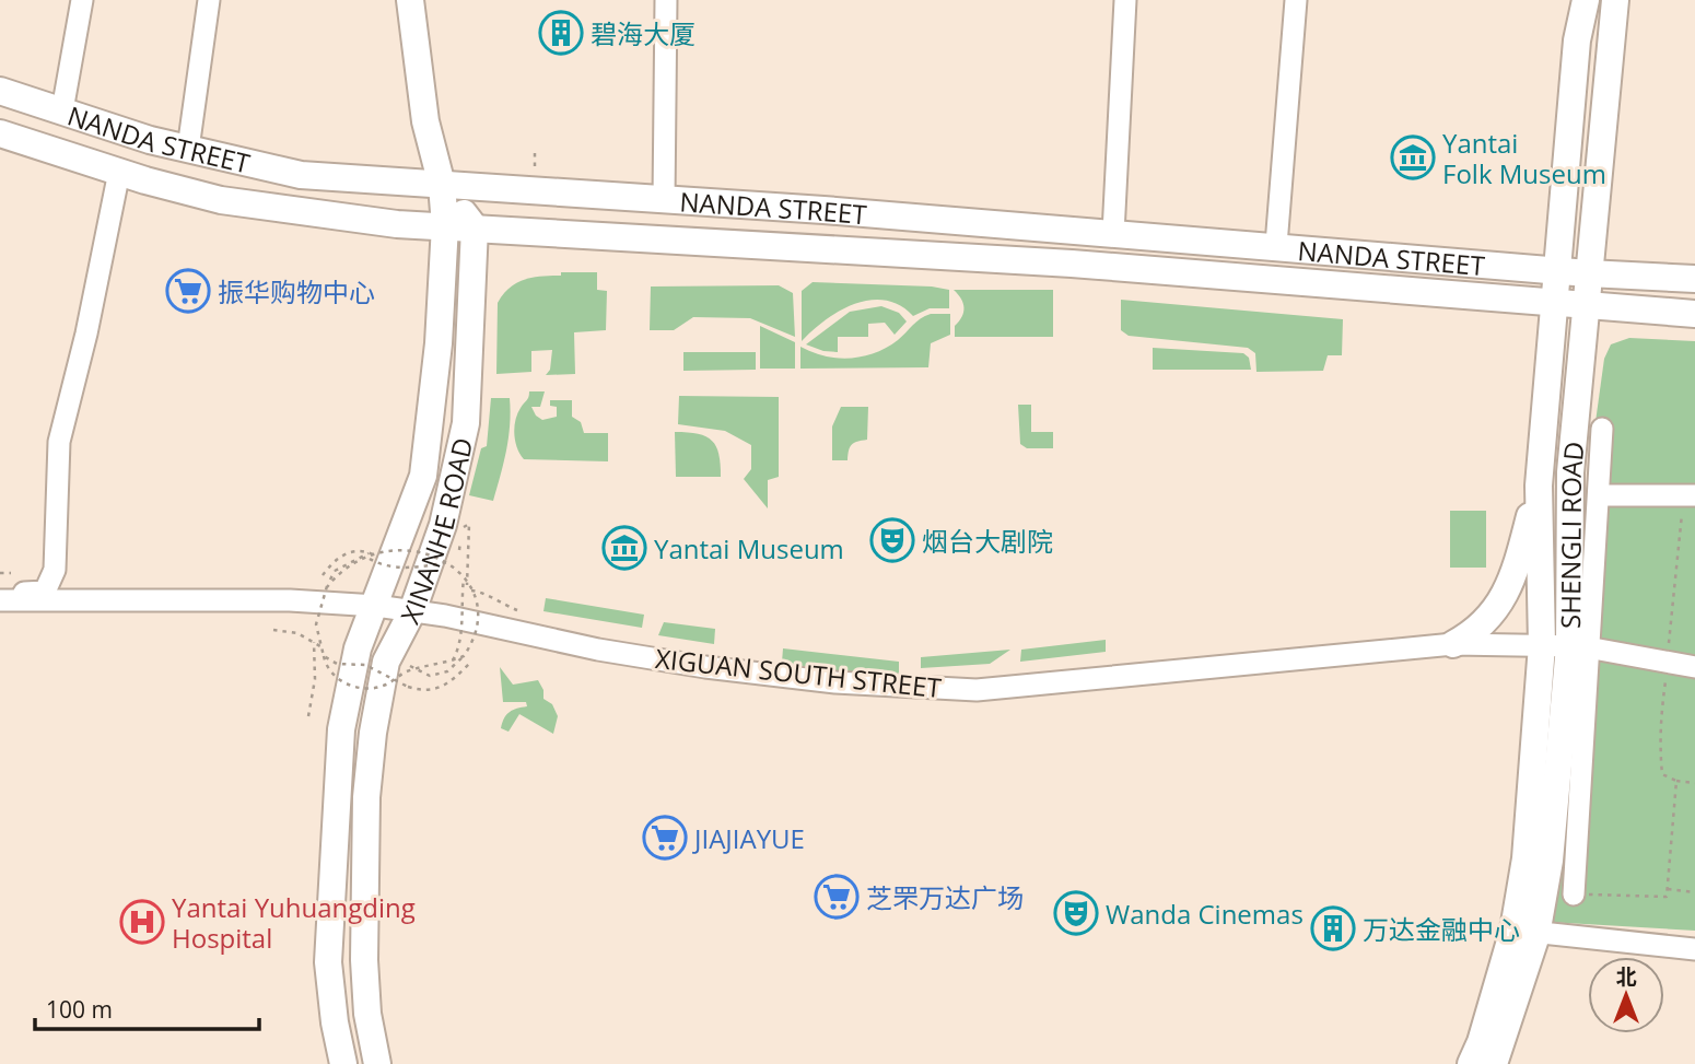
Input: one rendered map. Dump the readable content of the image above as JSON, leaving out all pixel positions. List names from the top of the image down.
{
  "streets": {
    "main road": ["NANDA STREET", "XINANHE ROAD", "SHENGLI ROAD"],
    "street": ["XIGUAN SOUTH STREET"]
  },
  "crossings": [
    ["NANDA STREET", "XINANHE ROAD"],
    ["NANDA STREET", "SHENGLI ROAD"],
    ["XINANHE ROAD", "XIGUAN SOUTH STREET"],
    ["SHENGLI ROAD", "XIGUAN SOUTH STREET"]
  ],
  "places": {
    "building": ["碧海大厦", "万达金融中心"],
    "museum": ["Yantai Folk Museum", "Yantai Museum"],
    "supermarket": ["振华购物中心", "JIAJIAYUE", "芝罘万达广场"],
    "theatre": ["烟台大剧院", "Wanda Cinemas"],
    "hospital": ["Yantai Yuhuangding Hospital"]
  },
  "scale_bar": "100 m",
  "north": "top"
}
